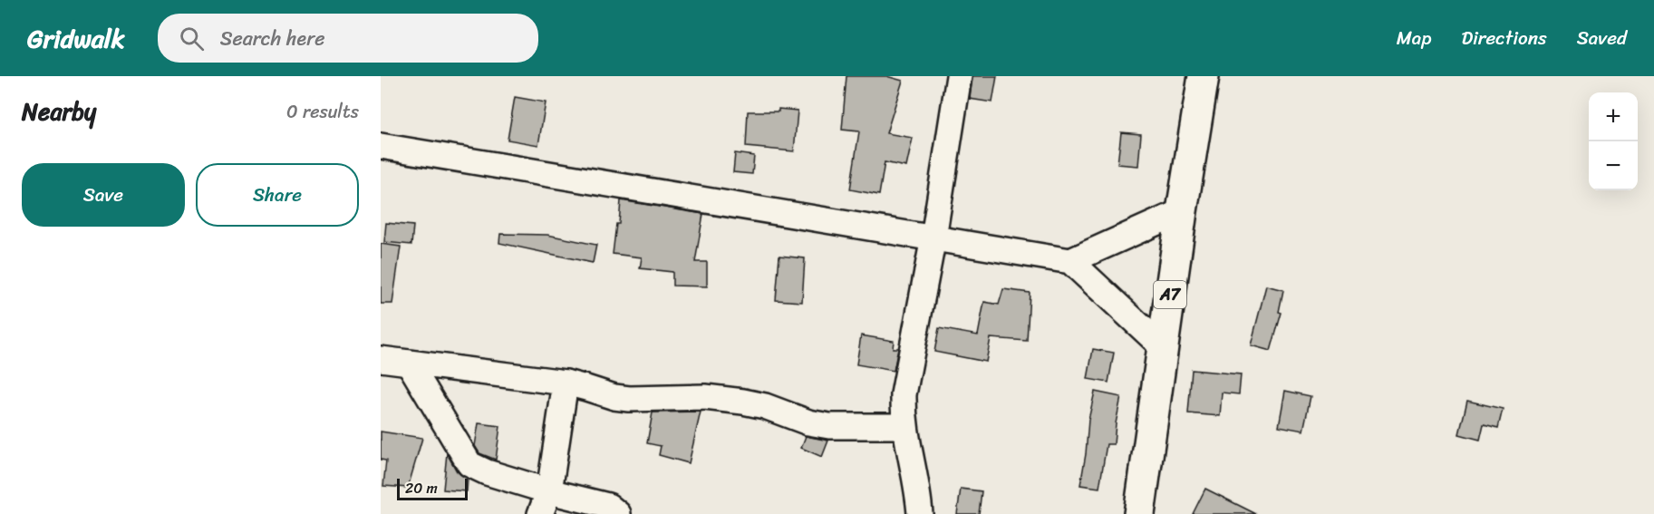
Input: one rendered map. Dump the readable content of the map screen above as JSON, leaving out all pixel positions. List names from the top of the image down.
{
  "streets": {
    "highway": ["A7"]
  },
  "scale_bar": "20 m",
  "page": {
    "header": "Gridwalk",
    "search": "Search here",
    "nav": ["Map", "Directions", "Saved"],
    "heading": ["Nearby", "0 results"],
    "map_buttons": ["+", "−"],
    "buttons": ["Save", "Share"],
    "scale": "20 m"
  }
}
